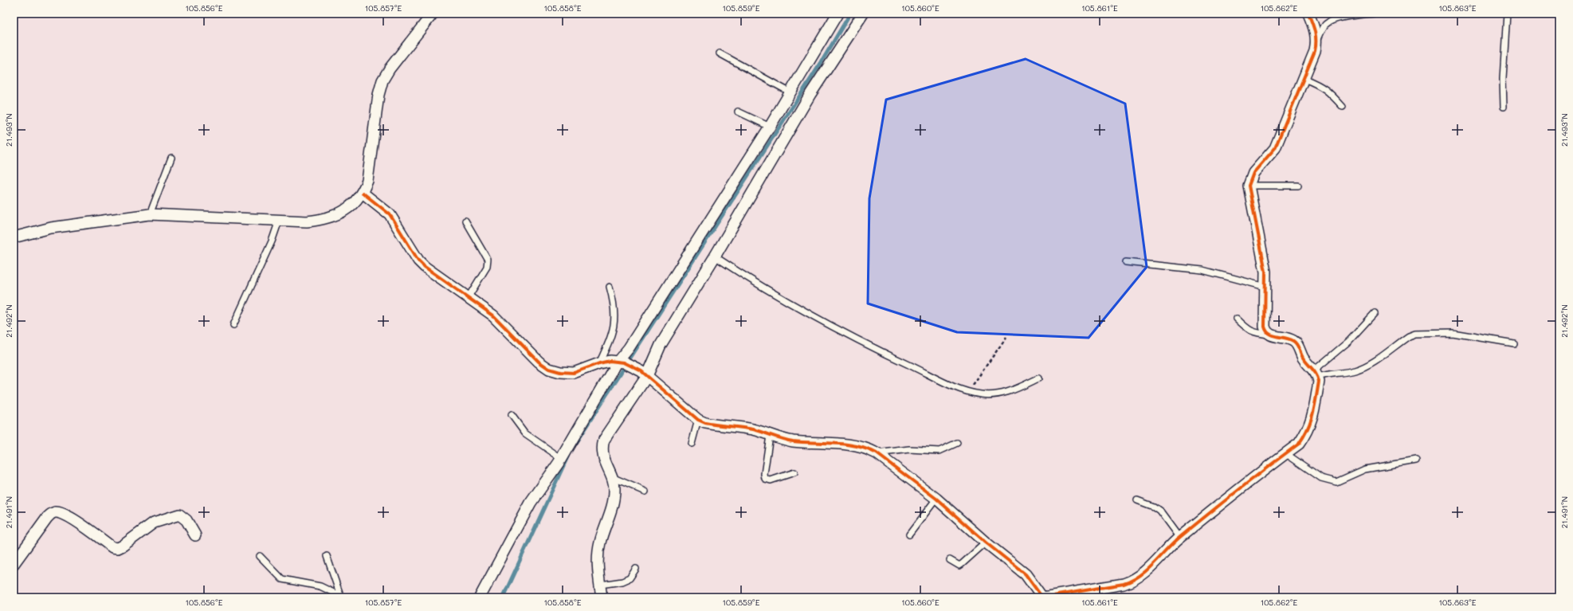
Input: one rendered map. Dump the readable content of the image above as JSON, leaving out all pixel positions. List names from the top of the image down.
{
  "coordinates": [
    "105.856°E",
    "105.857°E",
    "105.858°E",
    "105.859°E",
    "105.860°E",
    "105.861°E",
    "105.862°E",
    "105.863°E",
    "21.493°N",
    "21.492°N",
    "21.491°N"
  ]
}
